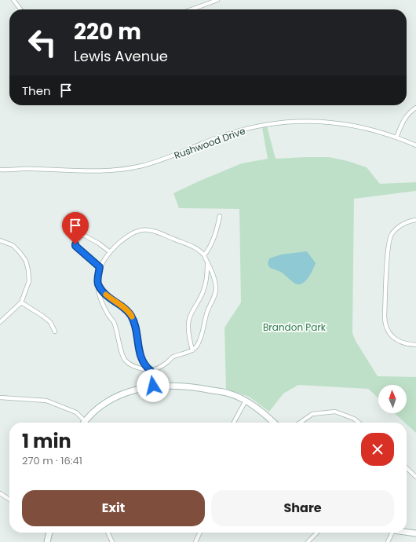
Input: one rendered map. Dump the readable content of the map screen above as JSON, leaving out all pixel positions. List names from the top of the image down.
{
  "streets": {
    "street": ["Rushwood Drive"]
  },
  "parks": ["Brandon Park"],
  "north": "top",
  "page": {
    "turn": ["220 m", "Lewis Avenue"],
    "then": "Then",
    "heading": ["1 min", "270 m · 16:41"],
    "buttons": ["Exit", "Share"]
  }
}
